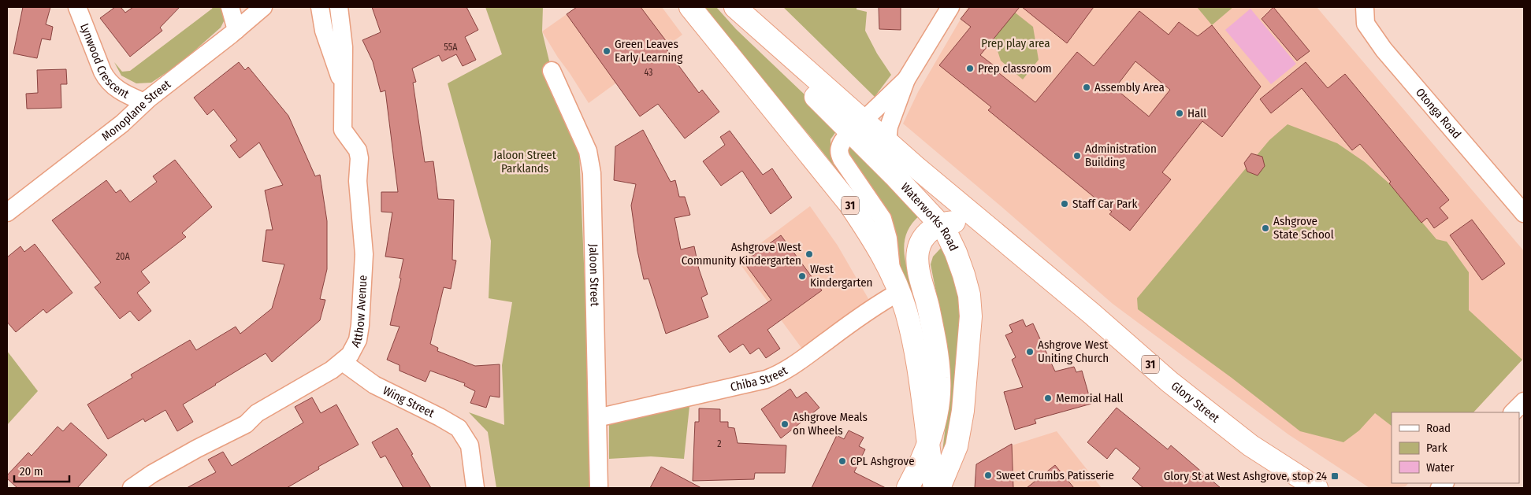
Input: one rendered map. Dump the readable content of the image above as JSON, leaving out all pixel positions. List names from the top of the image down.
{
  "streets": {
    "main road": ["31", "Waterworks Road", "Glory Street"],
    "street": [
      "Lynwood Crescent",
      "Monoplane Street",
      "Otonga Road",
      "Jaloon Street",
      "Atthow Avenue",
      "Chiba Street",
      "Wing Street"
    ]
  },
  "crossings": [
    ["Lynwood Crescent", "Monoplane Street"],
    ["31", "Chiba Street"],
    ["Waterworks Road", "Glory Street"],
    ["Jaloon Street", "Chiba Street"],
    ["Atthow Avenue", "Wing Street"]
  ],
  "parks": ["Prep play area", "Jaloon Street Parklands"],
  "places": {
    "other": [
      "Green Leaves Early Learning",
      "Prep classroom",
      "Assembly Area",
      "Hall",
      "Administration Building",
      "Staff Car Park",
      "Ashgrove State School",
      "Ashgrove West Community Kindergarten",
      "West Kindergarten",
      "Ashgrove West Uniting Church",
      "Memorial Hall",
      "Ashgrove Meals on Wheels",
      "CPL Ashgrove",
      "Sweet Crumbs Patisserie"
    ],
    "transit": ["Glory St at West Ashgrove, stop 24"]
  },
  "house_numbers": [
    "55A",
    "43",
    "20A",
    "2"
  ],
  "legend": ["Road", "Park", "Water"],
  "scale_bar": "20 m"
}
